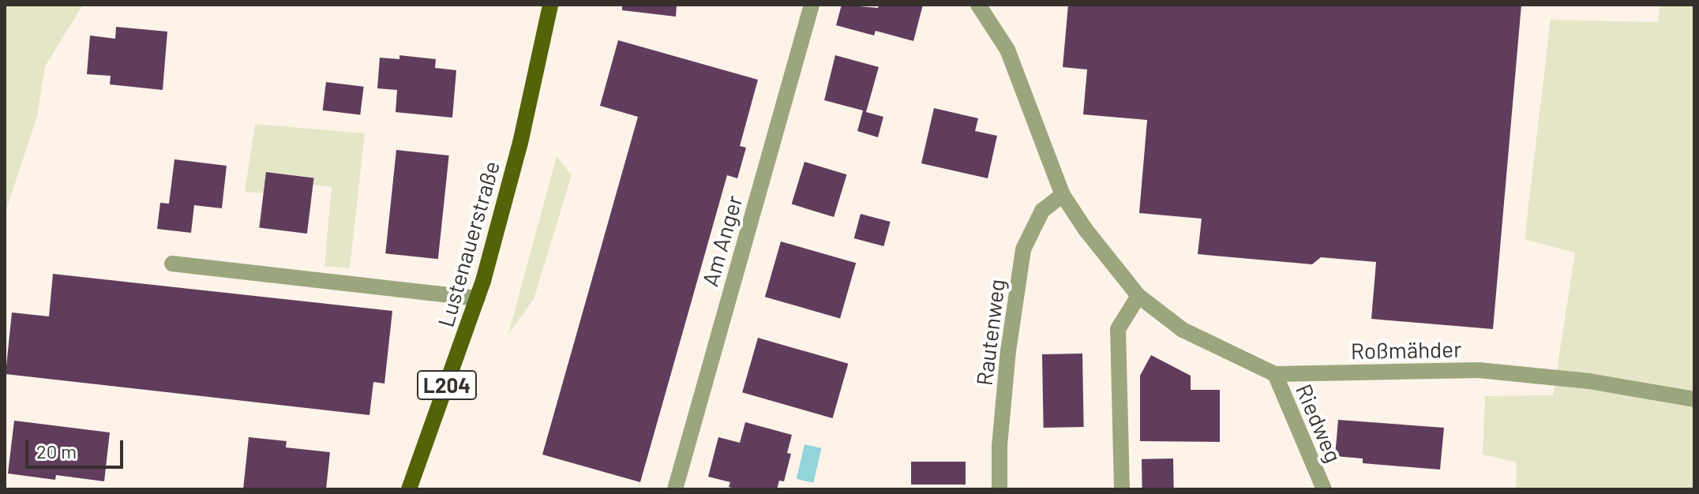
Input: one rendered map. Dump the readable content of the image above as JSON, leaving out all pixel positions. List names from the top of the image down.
{
  "streets": {
    "main road": ["Lustenauerstraße", "L204"],
    "street": [
      "Am Anger",
      "Rautenweg",
      "Roßmähder",
      "Riedweg"
    ]
  },
  "crossings": [
    ["Rautenweg", "Roßmähder"],
    ["Roßmähder", "Riedweg"]
  ],
  "scale_bar": "20 m"
}
